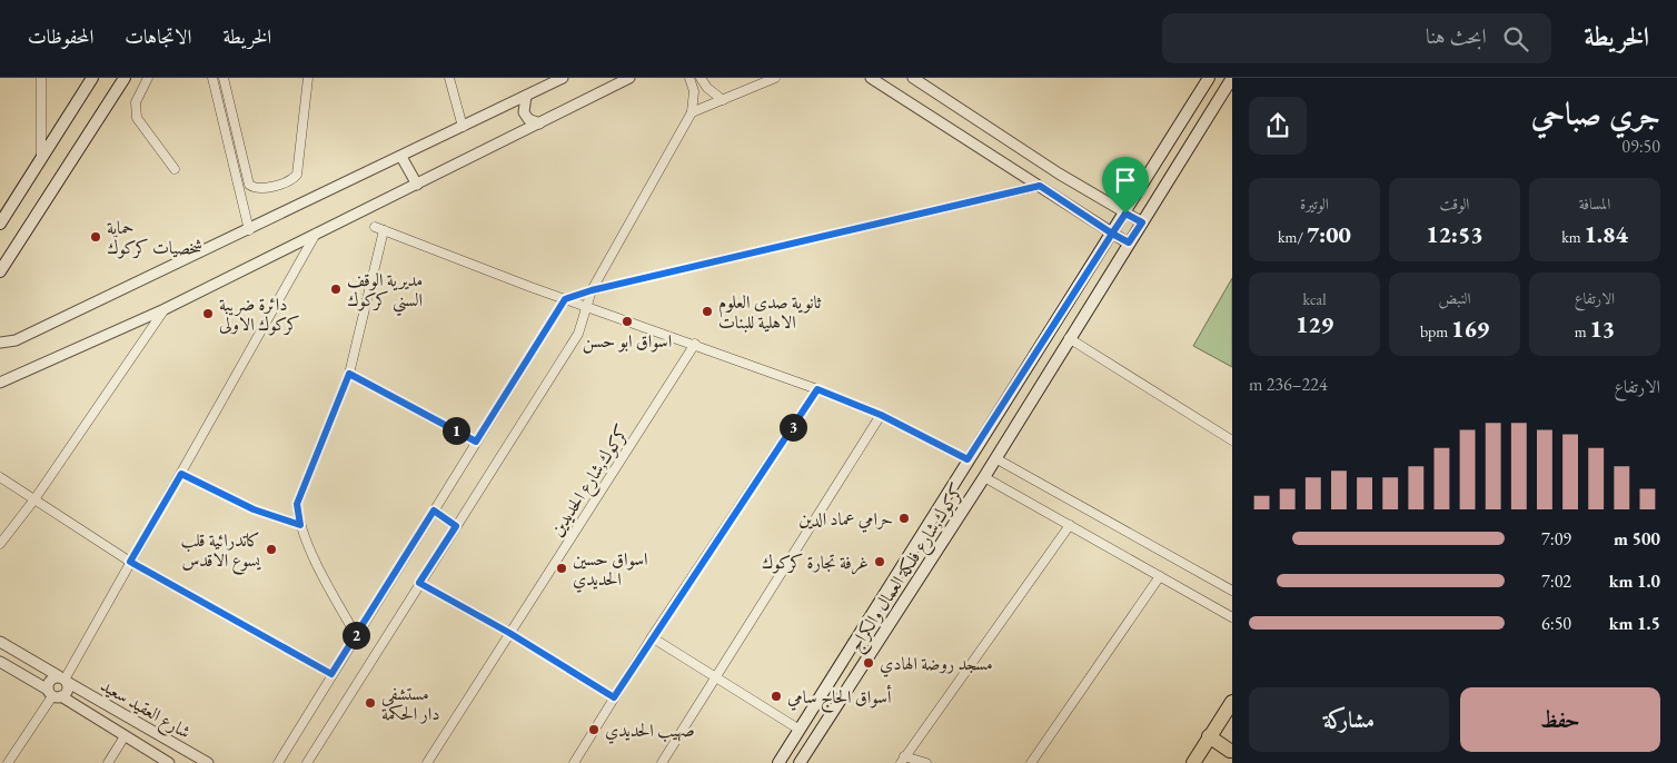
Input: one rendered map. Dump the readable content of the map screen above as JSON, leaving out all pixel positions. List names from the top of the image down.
{
  "streets": {
    "main road": ["كركوك,شارع فلكة العمال والكراج"],
    "street": ["كركوك,شارع الحديدين", "شارع العقيد سعيد"]
  },
  "places": [
    "حماية شخصيات كركوك",
    "مديرية الوقف السني كركوك",
    "ثانوية صدى العلوم الاهلية للبنات",
    "دائرة ضريبة كركوك الاولى",
    "اسواق ابو حسن",
    "حرامي عماد الدين",
    "كاتدرائية قلب يسوع الاقدس",
    "غرفة تجارة كركوك",
    "اسواق حسين الحديدي",
    "مسجد روضة الهادي",
    "أسواق الحاج سامي",
    "مستشفى دار الحكمة",
    "صهيب الحديدي"
  ],
  "page": {
    "header": "الخريطة",
    "search": "ابحث هنا",
    "nav": ["الخريطة", "الاتجاهات", "المحفوظات"],
    "heading": ["جري صباحي", "09:50"],
    "stats": [
      ["المسافة", "1.84 km"],
      ["الوقت", "12:53"],
      ["الوتيرة", "7:00 /km"],
      ["الارتفاع", "13 m"],
      ["النبض", "169 bpm"],
      ["kcal", "129"]
    ],
    "chart": ["الارتفاع", "224–236 m"],
    "pins": ["3", "1", "2"],
    "list": [
      {
        "name": "500 m",
        "note": "7:09"
      },
      {
        "name": "1.0 km",
        "note": "7:02"
      },
      {
        "name": "1.5 km",
        "note": "6:50"
      }
    ],
    "buttons": ["حفظ", "مشاركة"]
  }
}
